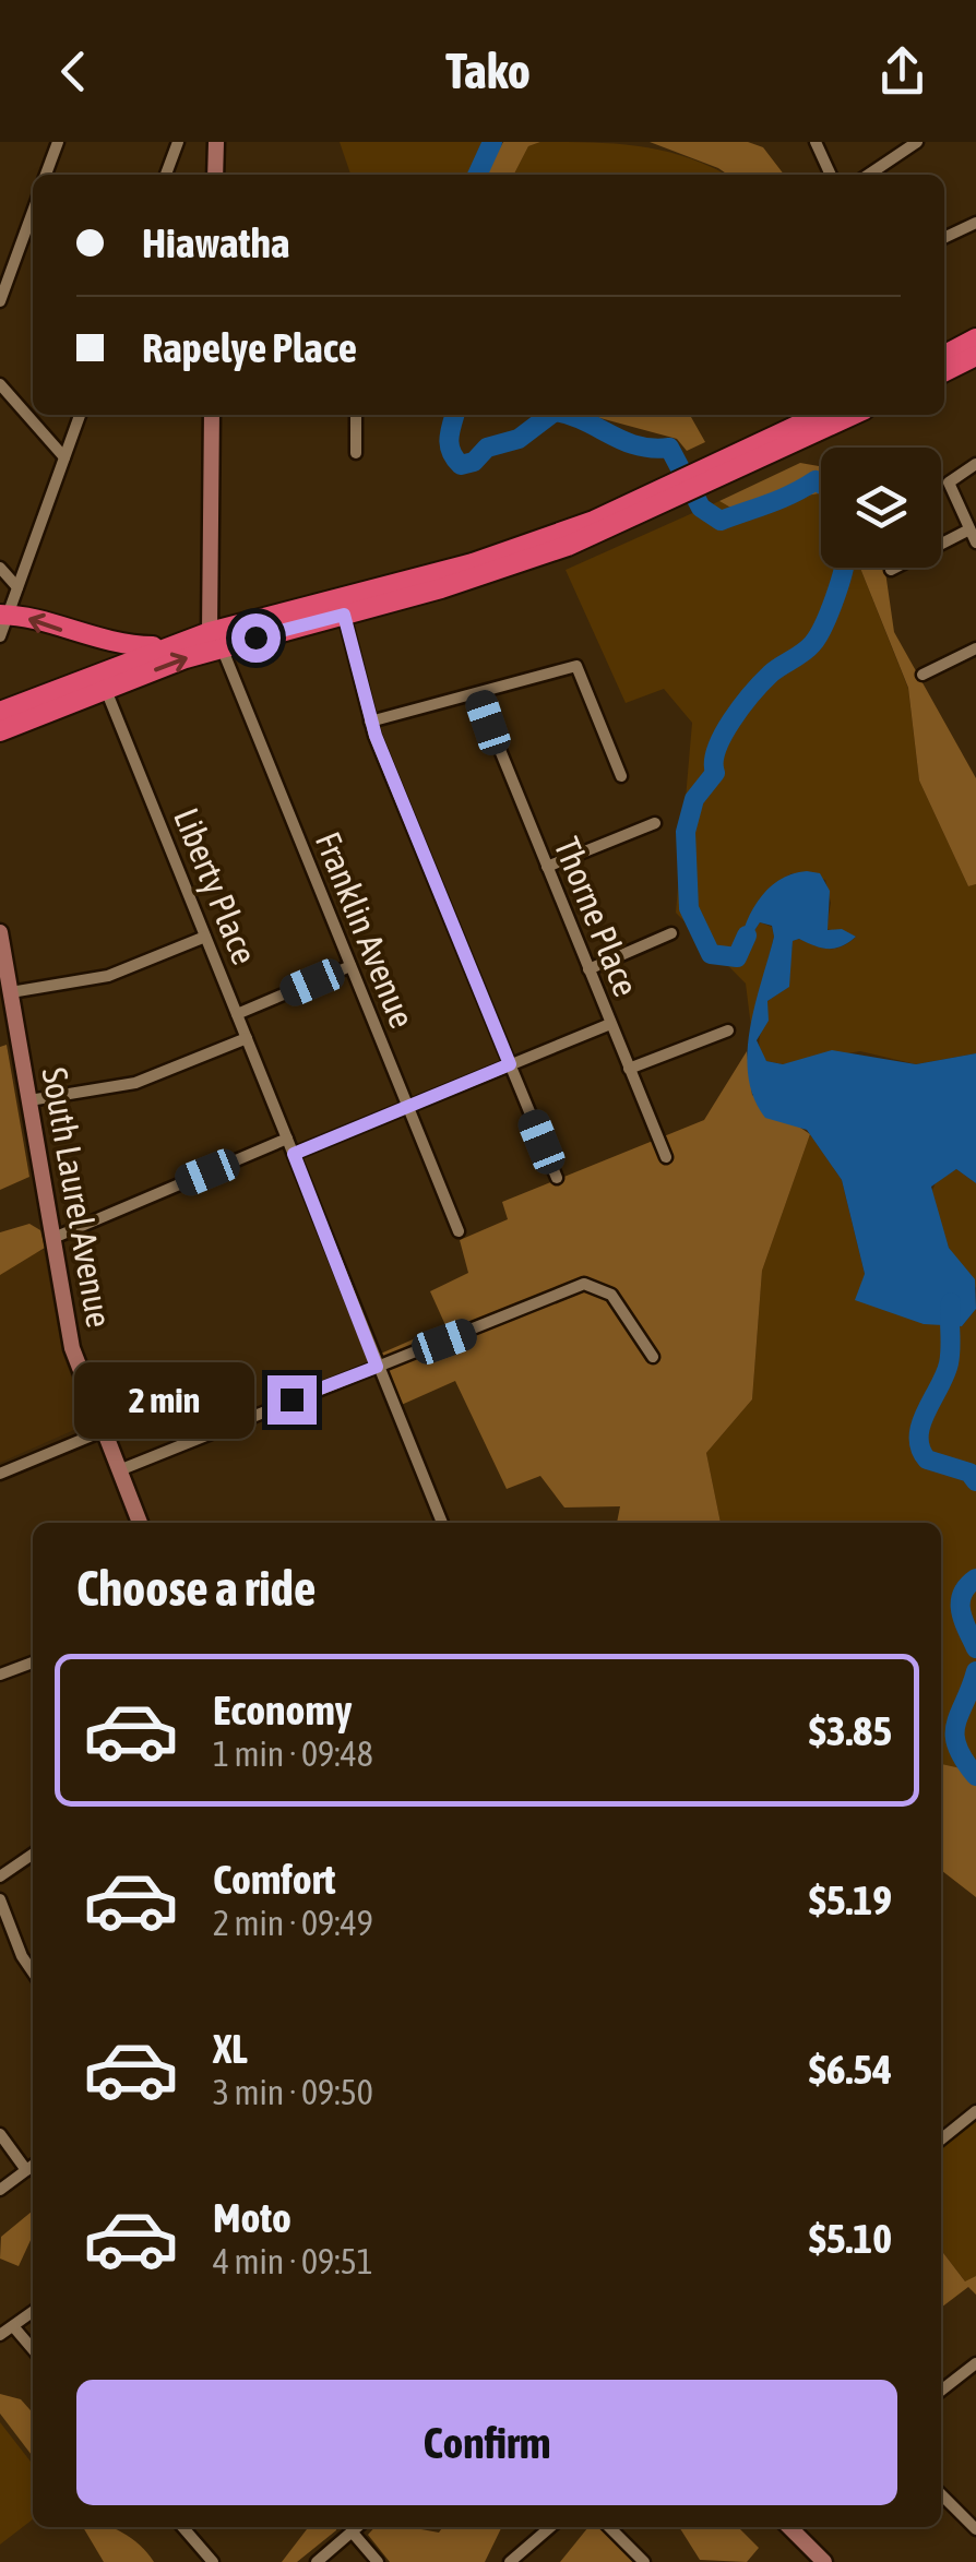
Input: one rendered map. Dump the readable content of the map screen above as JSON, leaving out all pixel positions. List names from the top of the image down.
{
  "streets": {
    "street": [
      "Liberty Place",
      "Thorne Place",
      "Franklin Avenue",
      "South Laurel Avenue"
    ]
  },
  "page": {
    "header": "Tako",
    "banner": ["Hiawatha", "Rapelye Place"],
    "bubble": "2 min",
    "heading": "Choose a ride",
    "list": [
      {
        "name": "Economy",
        "note": "1 min · 09:48",
        "value": "$3.85"
      },
      {
        "name": "Comfort",
        "note": "2 min · 09:49",
        "value": "$5.19"
      },
      {
        "name": "XL",
        "note": "3 min · 09:50",
        "value": "$6.54"
      },
      {
        "name": "Moto",
        "note": "4 min · 09:51",
        "value": "$5.10"
      }
    ],
    "buttons": "Confirm"
  }
}
